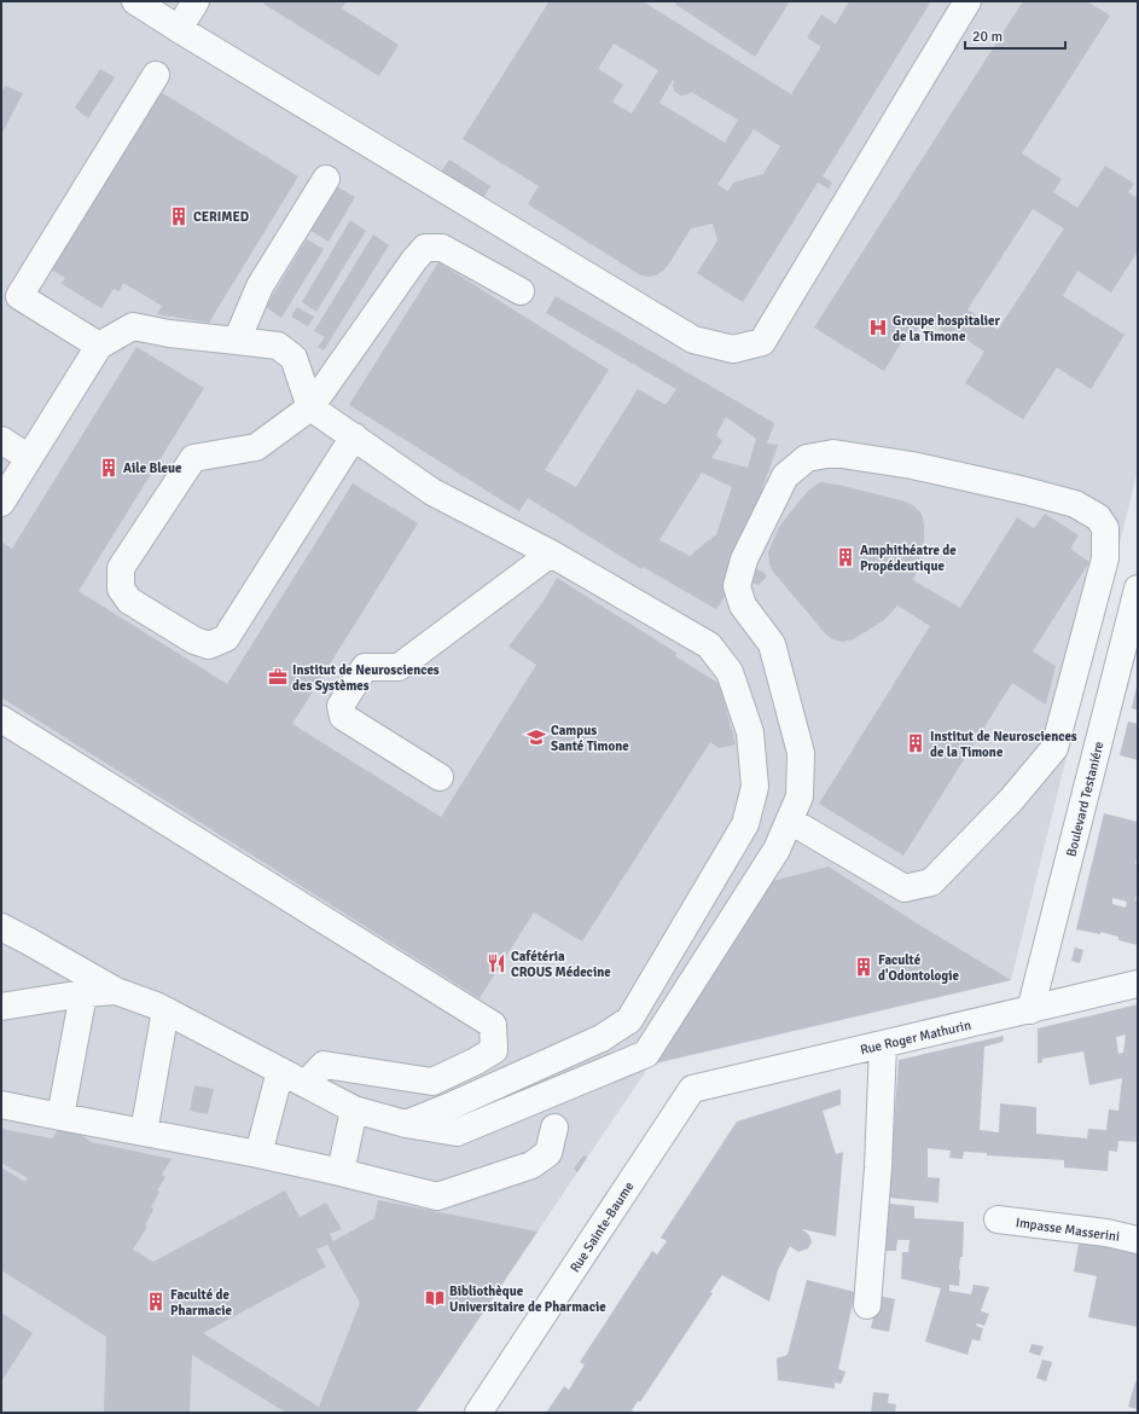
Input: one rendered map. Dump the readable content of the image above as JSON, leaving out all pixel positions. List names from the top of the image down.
{
  "streets": {
    "street": [
      "Boulevard Testaniére",
      "Rue Roger Mathurin",
      "Rue Sainte-Baume",
      "Impasse Masserini"
    ]
  },
  "crossings": [
    ["Boulevard Testaniére", "Rue Roger Mathurin"],
    ["Rue Roger Mathurin", "Rue Sainte-Baume"]
  ],
  "places": {
    "building": [
      "CERIMED",
      "Aile Bleue",
      "Amphithéatre de Propédeutique",
      "Institut de Neurosciences de la Timone",
      "Faculté d'Odontologie",
      "Faculté de Pharmacie"
    ],
    "hospital": ["Groupe hospitalier de la Timone"],
    "office": ["Institut de Neurosciences des Systèmes"],
    "school or university": ["Campus Santé Timone"],
    "restaurant": ["Cafétéria CROUS Médecine"],
    "library": ["Bibliothèque Universitaire de Pharmacie"]
  },
  "scale_bar": "20 m"
}
